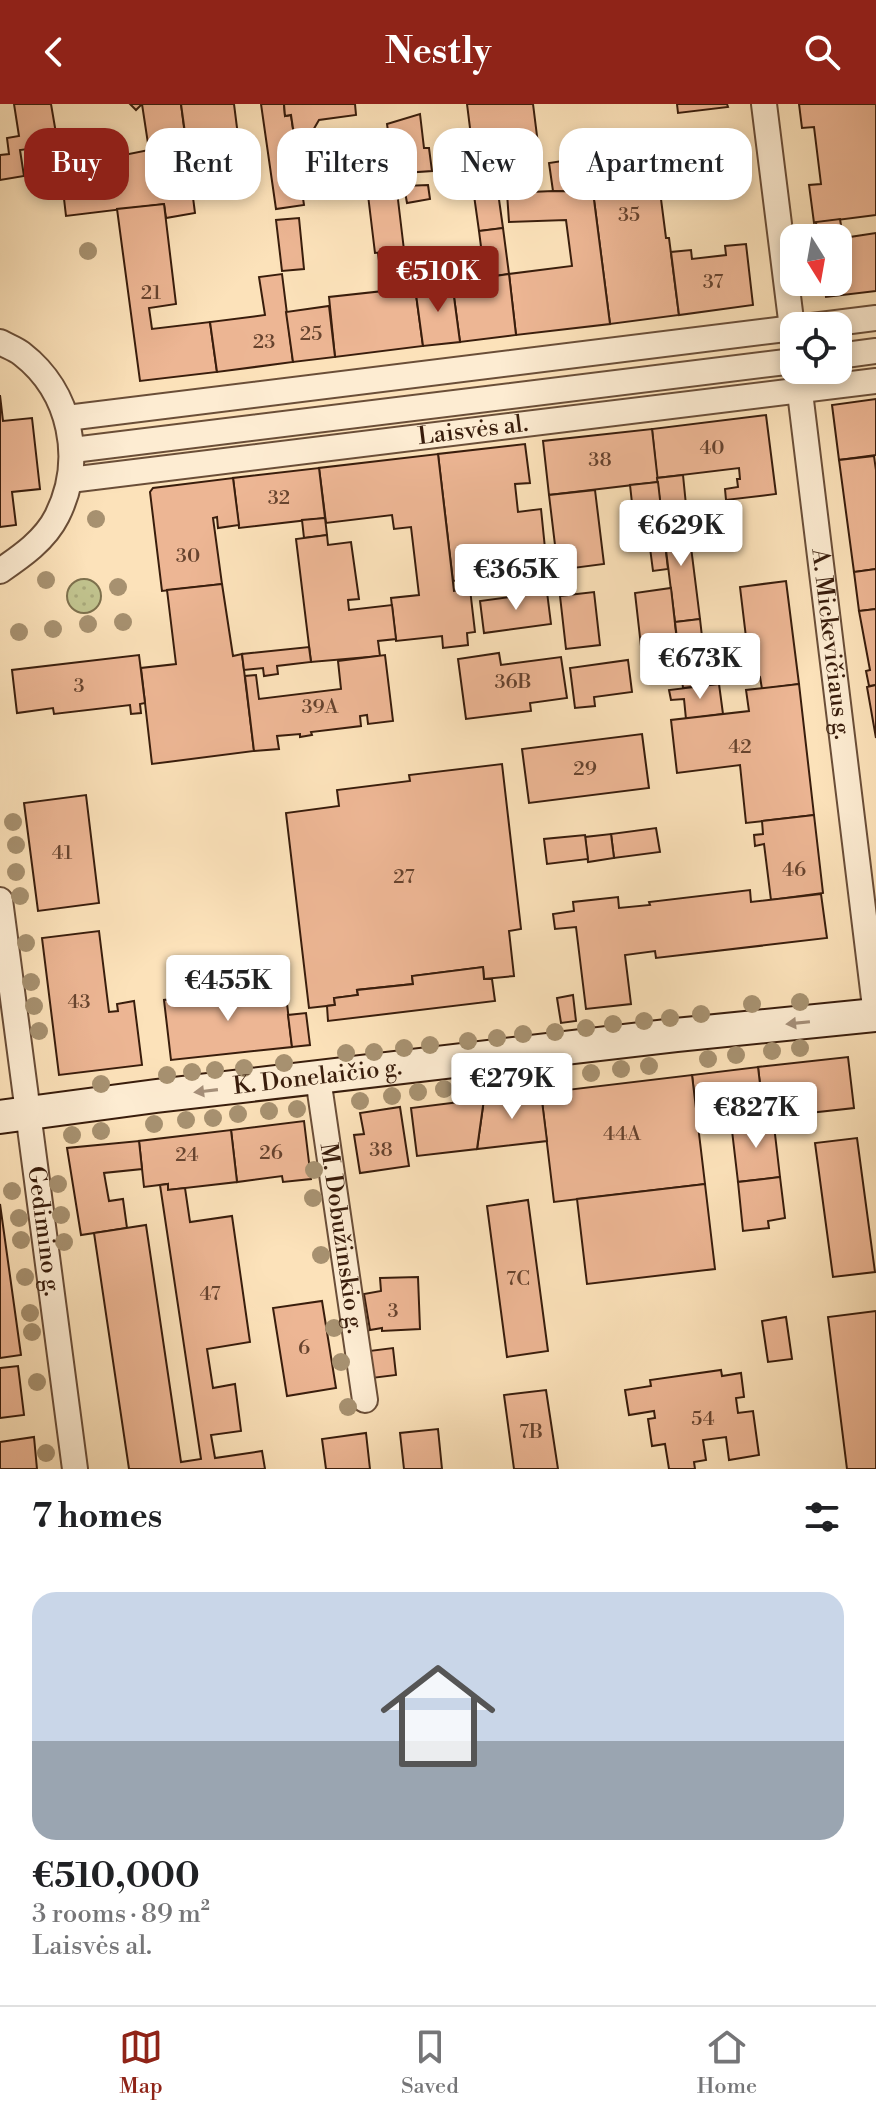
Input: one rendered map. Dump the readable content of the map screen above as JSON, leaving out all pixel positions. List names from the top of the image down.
{
  "streets": {
    "street": [
      "Laisvės al.",
      "A. Mickevičiaus g.",
      "K. Donelaičio g.",
      "Gedimino g.",
      "M. Dobužinskio g."
    ]
  },
  "crossings": [
    ["A. Mickevičiaus g.", "K. Donelaičio g."],
    ["K. Donelaičio g.", "Gedimino g."],
    ["K. Donelaičio g.", "M. Dobužinskio g."]
  ],
  "one_way": ["K. Donelaičio g."],
  "house_numbers": [
    "35",
    "37",
    "21",
    "25",
    "23",
    "40",
    "38",
    "32",
    "30",
    "36B",
    "3",
    "39A",
    "42",
    "29",
    "41",
    "46",
    "27",
    "43",
    "44A",
    "38",
    "26",
    "24",
    "7C",
    "47",
    "3",
    "6",
    "54",
    "7B"
  ],
  "north": "bottom",
  "page": {
    "header": "Nestly",
    "chip": [
      "Buy",
      "Rent",
      "Filters",
      "New",
      "Apartment"
    ],
    "price": [
      "€510K",
      "€629K",
      "€365K",
      "€673K",
      "€455K",
      "€279K",
      "€827K"
    ],
    "heading": "7 homes",
    "list": [
      {
        "name": "€510,000",
        "note": "3 rooms · 89 m² · Laisvės al."
      }
    ],
    "tabs": ["Map", "Saved", "Home"]
  }
}
